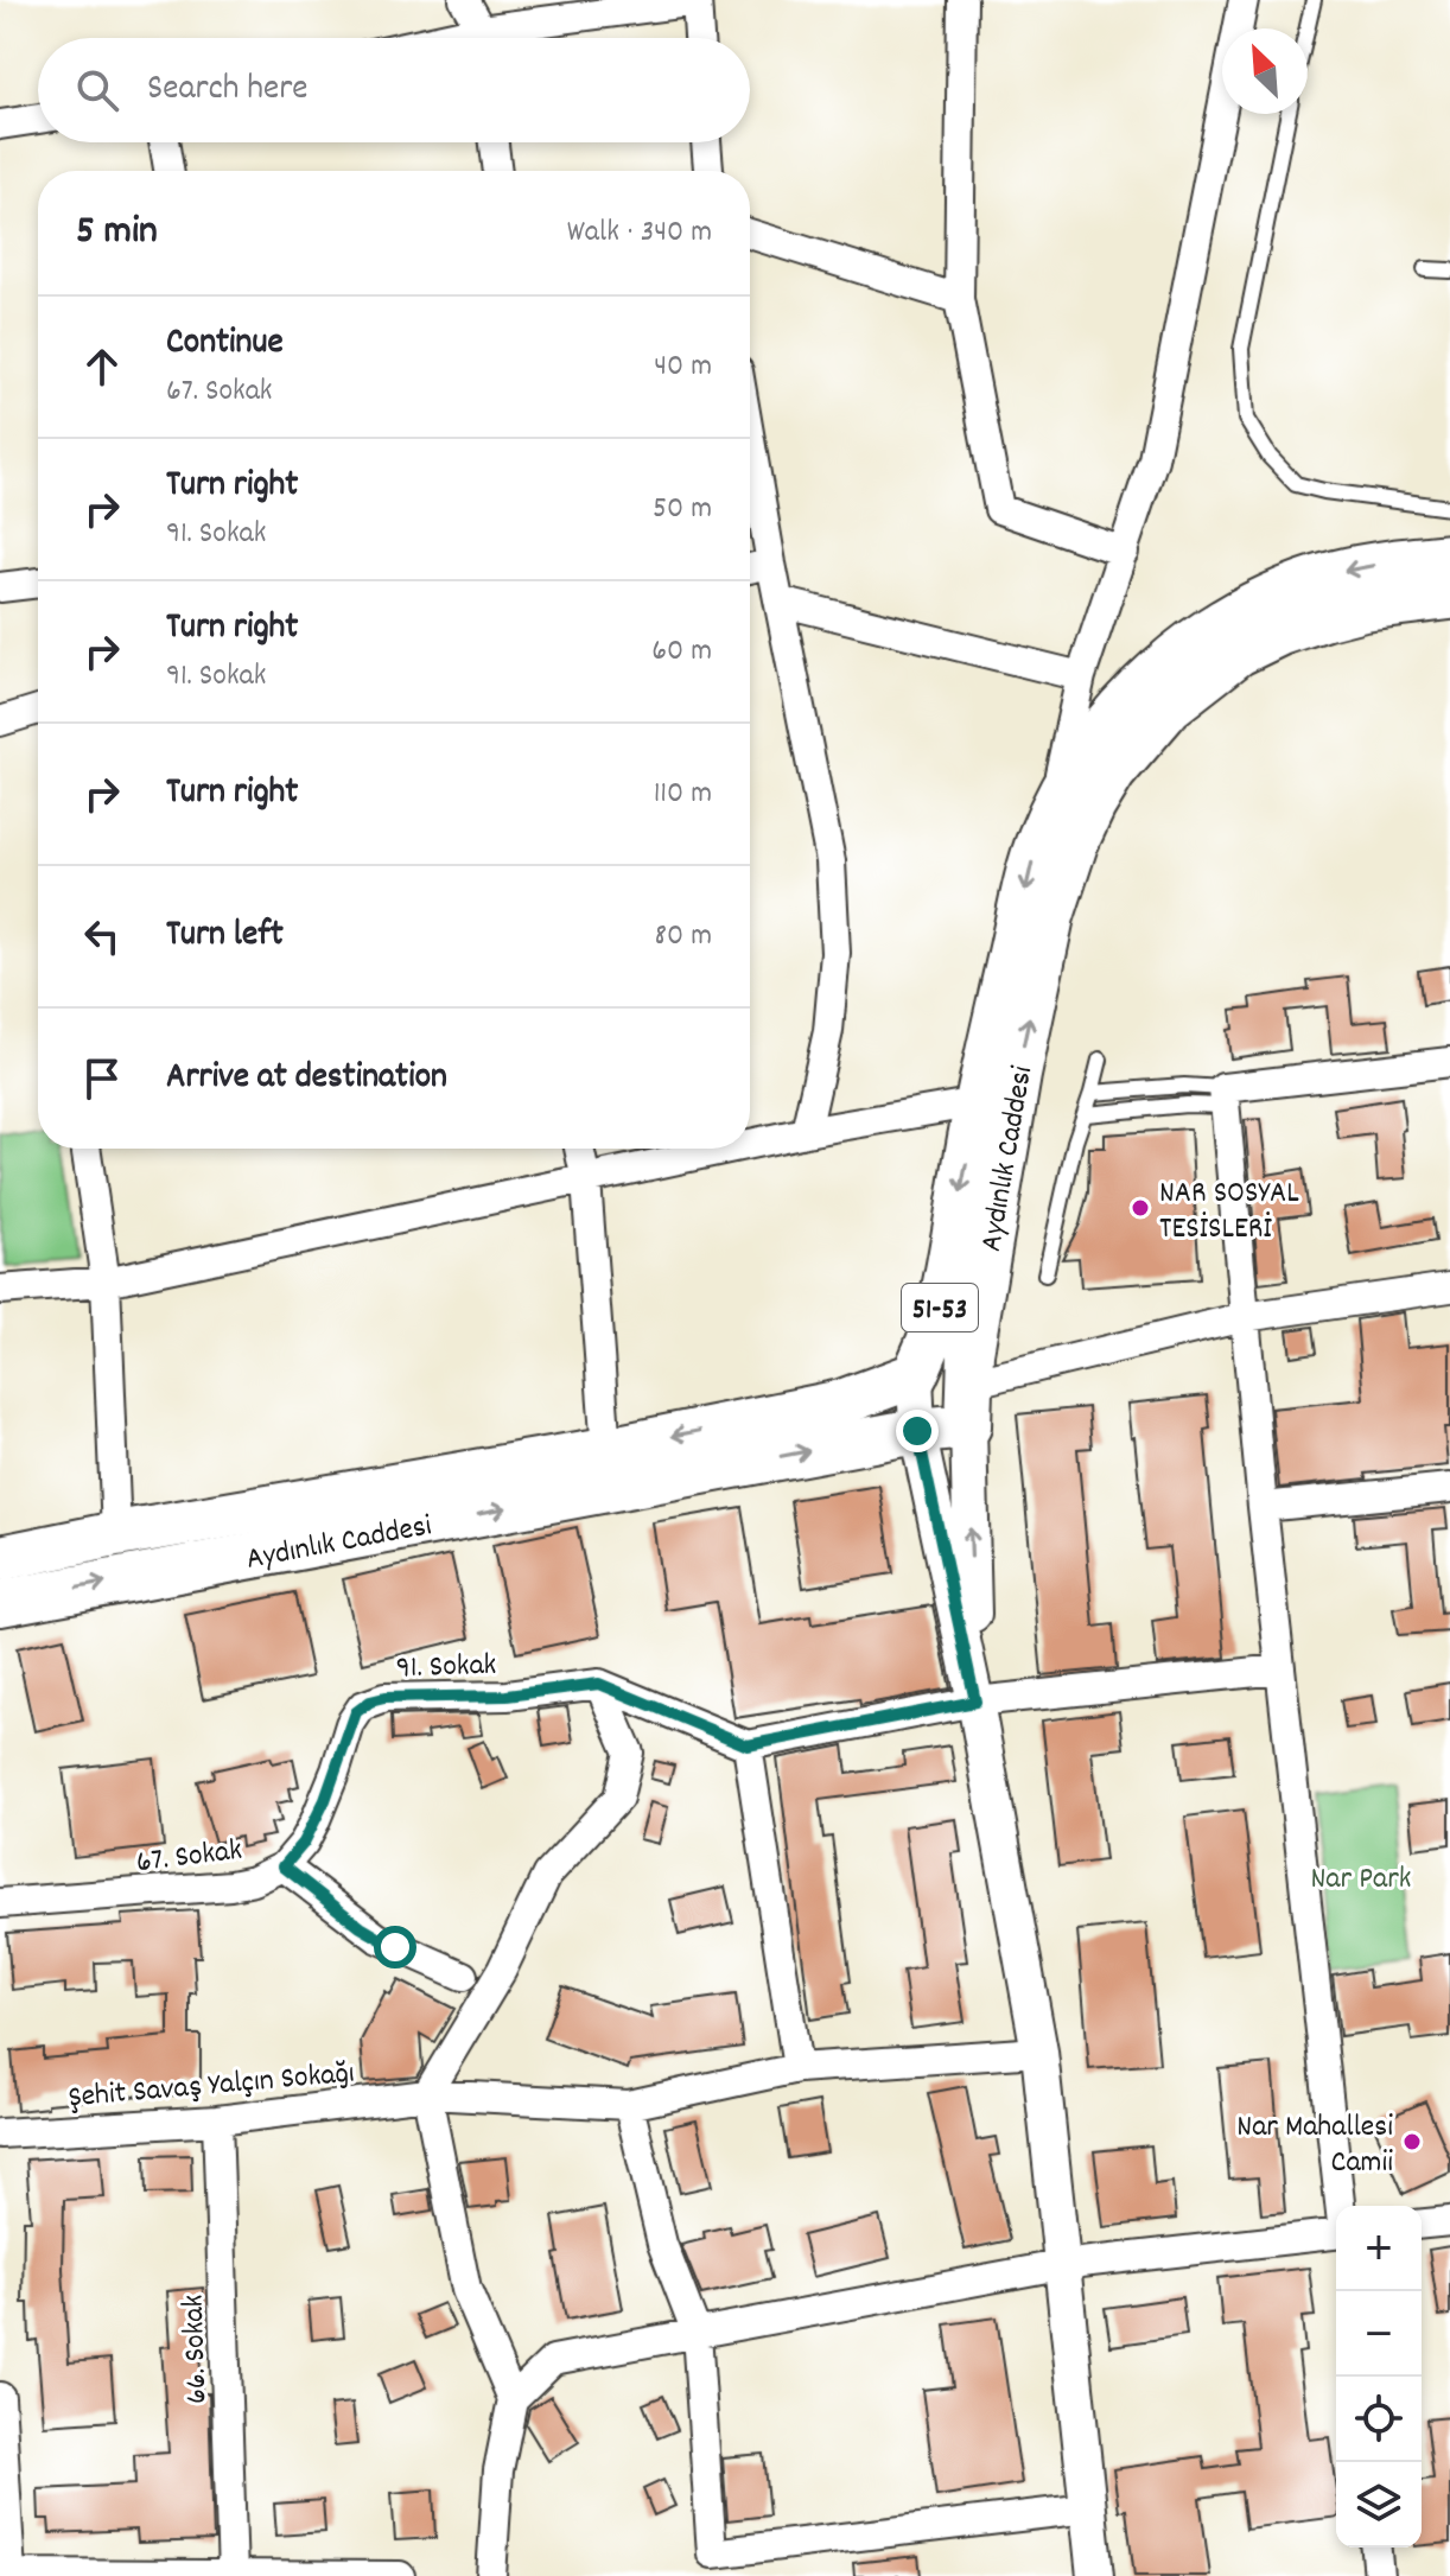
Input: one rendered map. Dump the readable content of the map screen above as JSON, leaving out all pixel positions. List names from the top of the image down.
{
  "streets": {
    "main road": ["Aydınlık Caddesi", "51-53"],
    "street": [
      "91. Sokak",
      "67. Sokak",
      "Şehit Savaş Yalçın Sokağı",
      "66. Sokak"
    ]
  },
  "crossings": [
    ["91. Sokak", "67. Sokak"],
    ["Şehit Savaş Yalçın Sokağı", "66. Sokak"]
  ],
  "parks": ["Nar Park"],
  "places": ["NAR SOSYAL TESİSLERİ", "Nar Mahallesi Camii"],
  "north": "top left",
  "page": {
    "search": "Search here",
    "heading": ["5 min", "Walk · 340 m"],
    "list": [
      ["Continue", "67. Sokak", "40 m"],
      ["Turn right", "91. Sokak", "50 m"],
      ["Turn right", "91. Sokak", "60 m"],
      ["Turn right", "110 m"],
      ["Turn left", "80 m"],
      "Arrive at destination"
    ],
    "map_buttons": ["+", "−"]
  }
}
